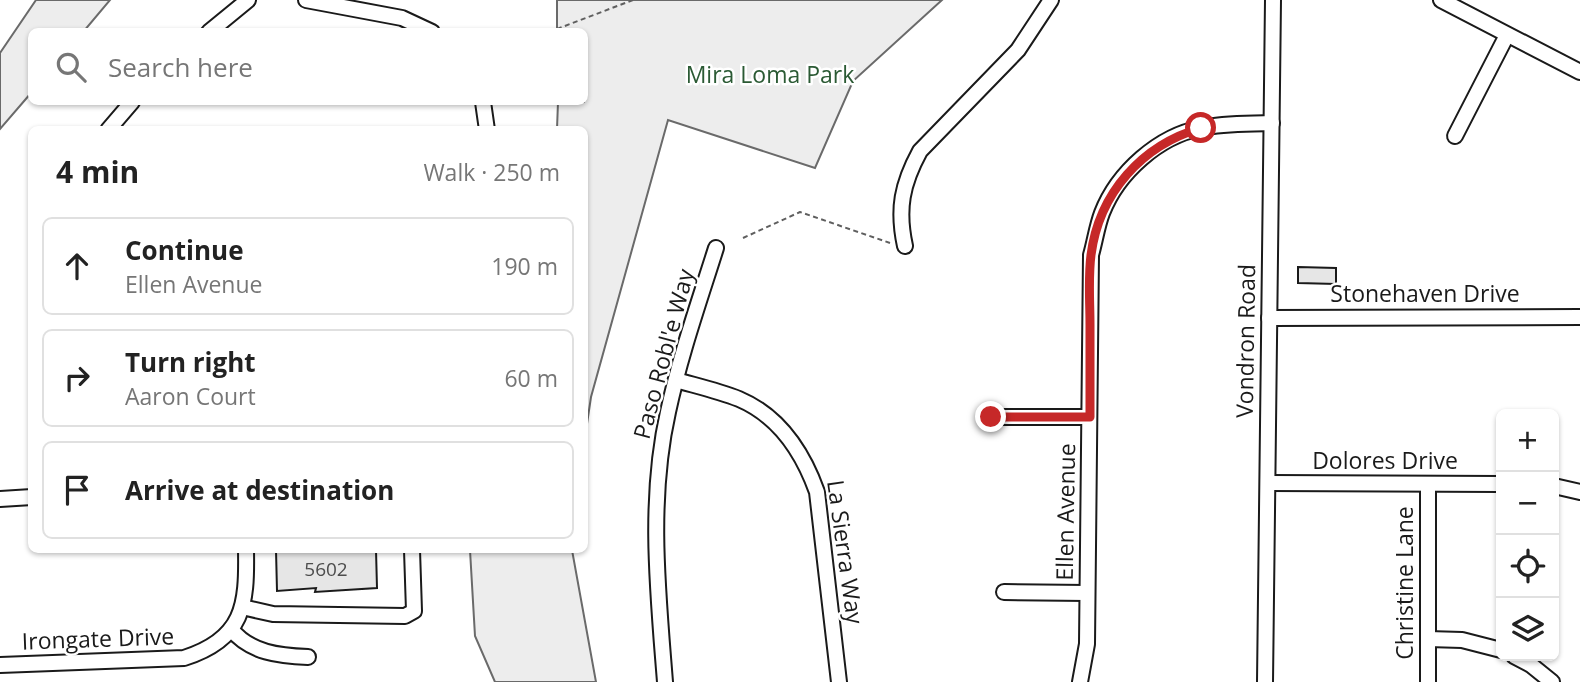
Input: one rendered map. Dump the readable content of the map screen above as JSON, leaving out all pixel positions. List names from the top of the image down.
{
  "streets": {
    "street": [
      "Stonehaven Drive",
      "Vondron Road",
      "Paso Robl'e Way",
      "Dolores Drive",
      "Ellen Avenue",
      "La Sierra Way",
      "Christine Lane",
      "Irongate Drive"
    ]
  },
  "crossings": [
    ["Stonehaven Drive", "Vondron Road"],
    ["Vondron Road", "Dolores Drive"],
    ["Vondron Road", "Ellen Avenue"],
    ["Paso Robl'e Way", "La Sierra Way"],
    ["Dolores Drive", "Christine Lane"]
  ],
  "parks": ["Mira Loma Park"],
  "house_numbers": ["5602"],
  "page": {
    "search": "Search here",
    "heading": ["4 min", "Walk · 250 m"],
    "list": [
      ["Continue", "Ellen Avenue", "190 m"],
      ["Turn right", "Aaron Court", "60 m"],
      "Arrive at destination"
    ],
    "map_buttons": ["+", "−"]
  }
}
